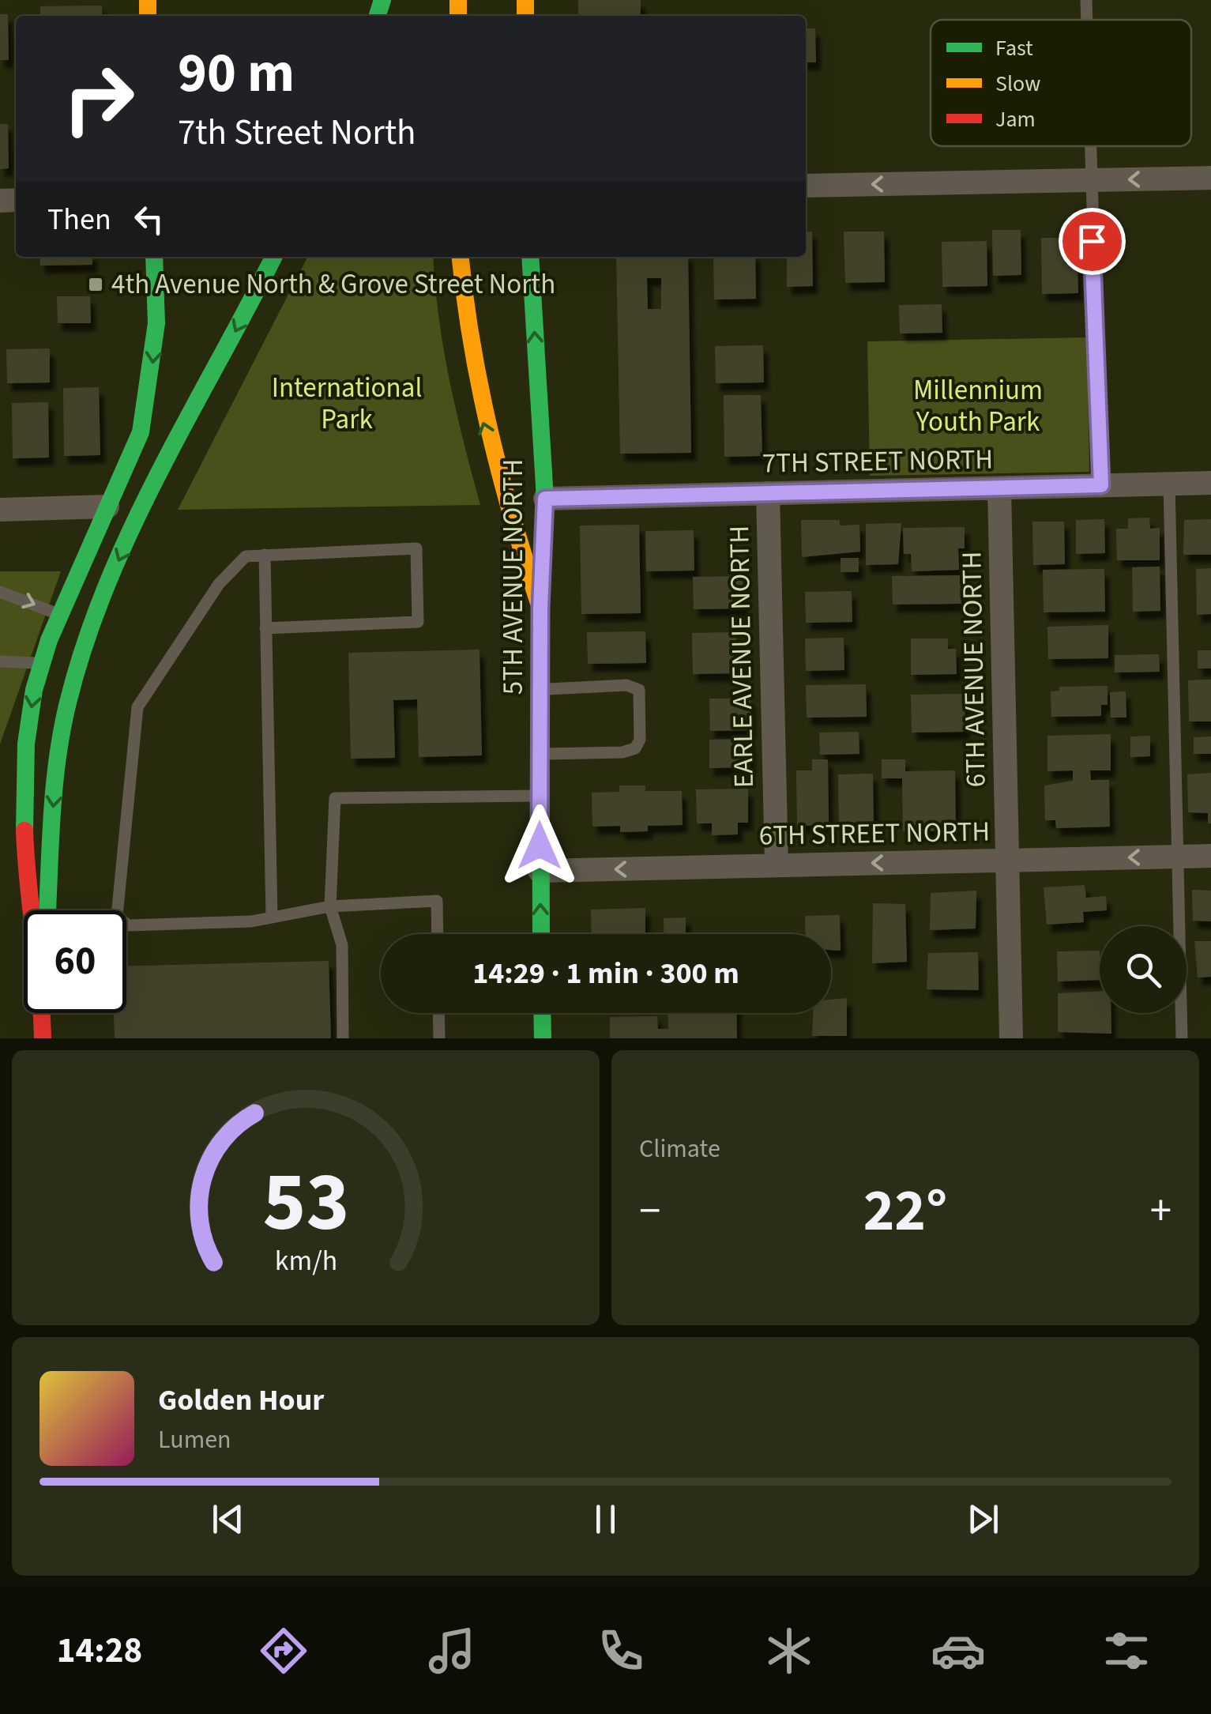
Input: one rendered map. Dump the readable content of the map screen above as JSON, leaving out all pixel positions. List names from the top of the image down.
{
  "streets": {
    "main road": ["5TH AVENUE NORTH"],
    "street": [
      "7TH STREET NORTH",
      "EARLE AVENUE NORTH",
      "6TH AVENUE NORTH",
      "6TH STREET NORTH"
    ]
  },
  "crossings": [
    ["7TH STREET NORTH", "5TH AVENUE NORTH"],
    ["7TH STREET NORTH", "EARLE AVENUE NORTH"],
    ["7TH STREET NORTH", "6TH AVENUE NORTH"],
    ["5TH AVENUE NORTH", "6TH STREET NORTH"],
    ["EARLE AVENUE NORTH", "6TH STREET NORTH"],
    ["6TH AVENUE NORTH", "6TH STREET NORTH"]
  ],
  "one_way": ["6TH STREET NORTH"],
  "parks": ["International Park", "Millennium Youth Park"],
  "places": {
    "transit": ["4th Avenue North & Grove Street North"]
  },
  "legend": ["Fast", "Slow", "Jam"],
  "page": {
    "turn": ["90 m", "7th Street North"],
    "then": "Then",
    "limit": "60",
    "trip": "14:29 · 1 min · 300 m",
    "tile": "Climate",
    "heat": ["−", "22°", "+"],
    "song": ["Golden Hour", "Lumen"],
    "tabs": "14:28",
    "gauge": ["53", "km/h"]
  }
}
